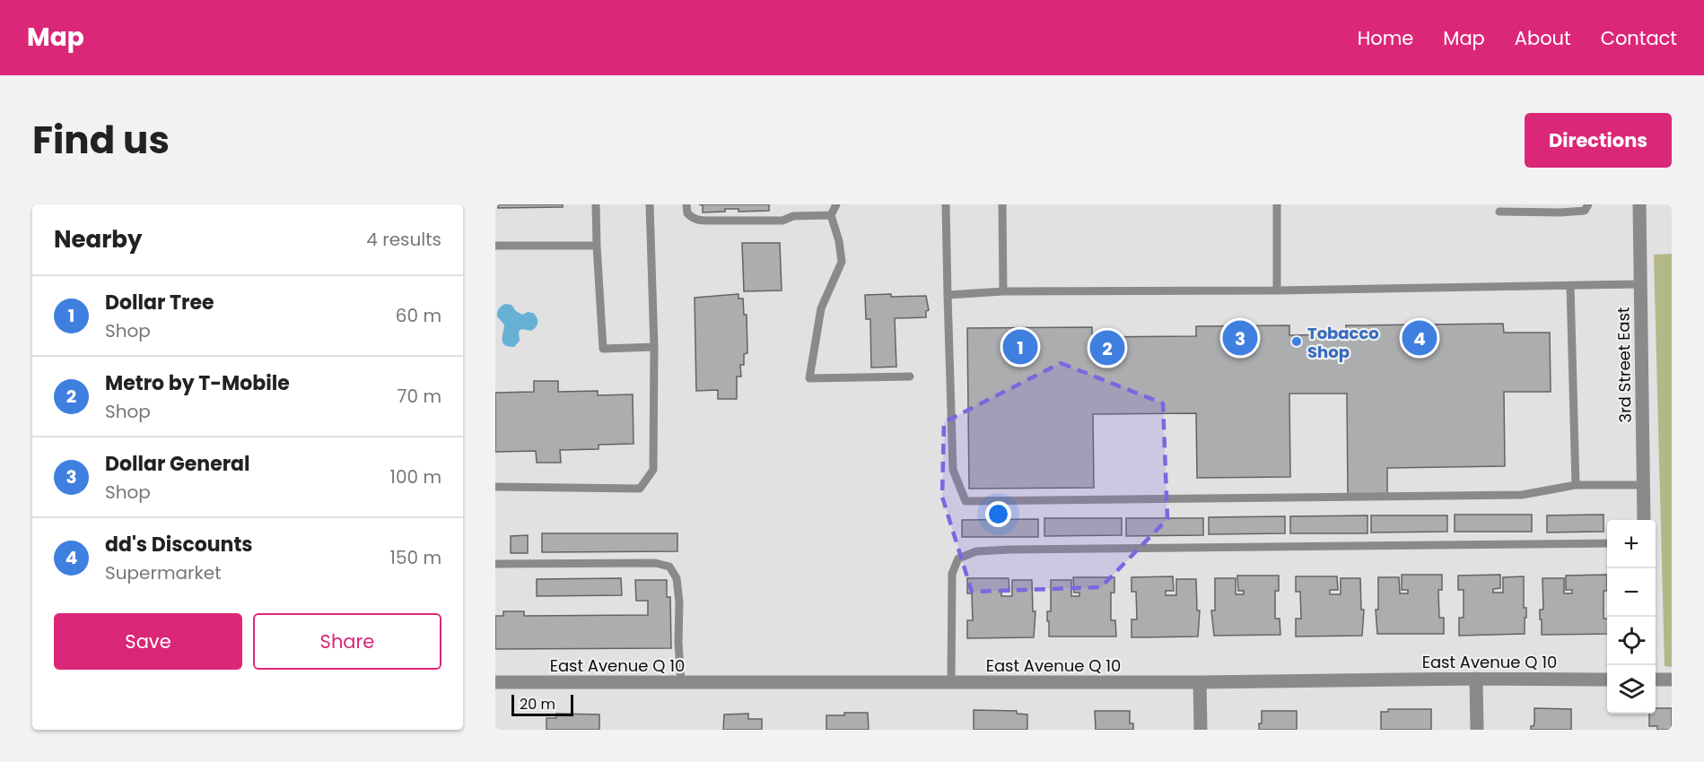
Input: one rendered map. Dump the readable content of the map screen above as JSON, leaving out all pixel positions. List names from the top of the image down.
{
  "streets": {
    "street": ["3rd Street East", "East Avenue Q 10"]
  },
  "places": ["Tobacco Shop"],
  "scale_bar": "20 m",
  "page": {
    "header": "Map",
    "nav": [
      "Home",
      "Map",
      "About",
      "Contact"
    ],
    "title": "Find us",
    "buttons": [
      "Directions",
      ["Save", "Share"]
    ],
    "heading": ["Nearby", "4 results"],
    "list": [
      {
        "mark": "1",
        "name": "Dollar Tree",
        "note": "Shop",
        "value": "60 m"
      },
      {
        "mark": "2",
        "name": "Metro by T-Mobile",
        "note": "Shop",
        "value": "70 m"
      },
      {
        "mark": "3",
        "name": "Dollar General",
        "note": "Shop",
        "value": "100 m"
      },
      {
        "mark": "4",
        "name": "dd's Discounts",
        "note": "Supermarket",
        "value": "150 m"
      }
    ],
    "pins": [
      "3",
      "4",
      "1",
      "2"
    ],
    "map_buttons": ["+", "−"],
    "scale": "20 m"
  }
}
